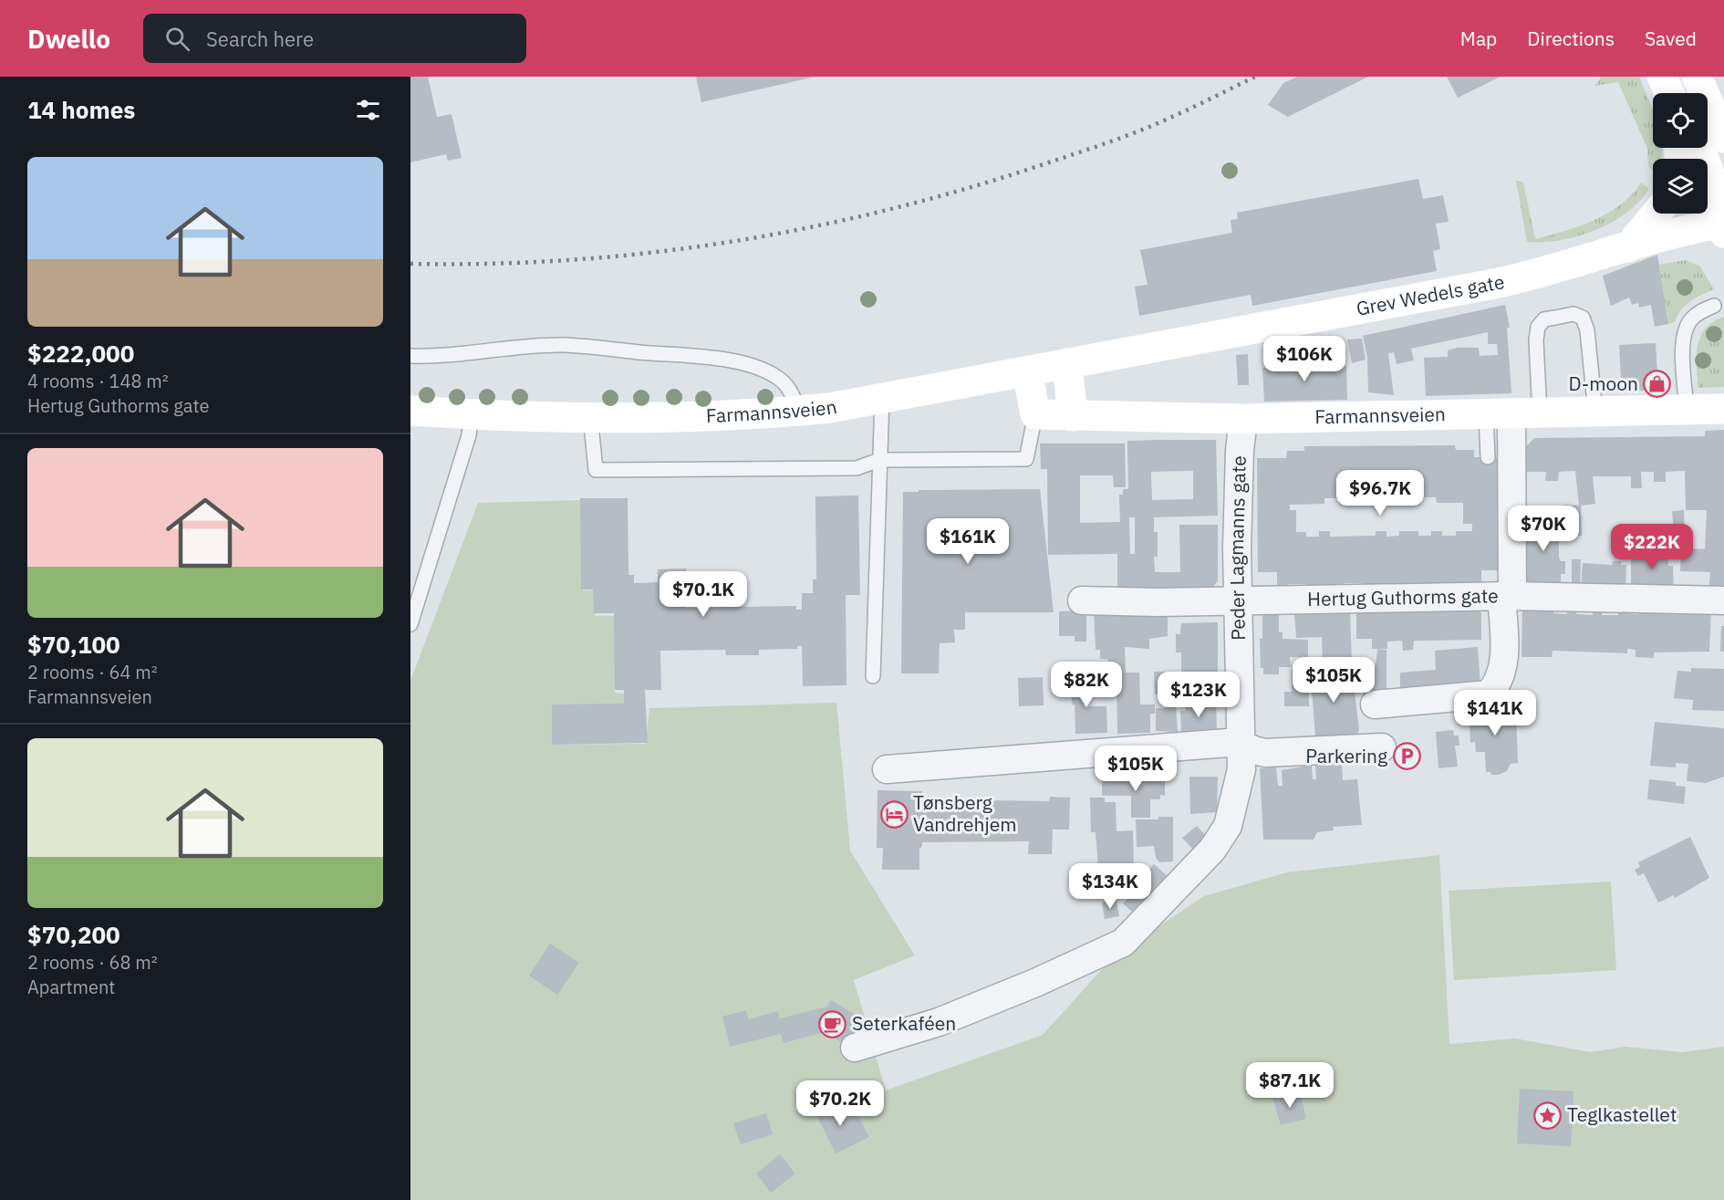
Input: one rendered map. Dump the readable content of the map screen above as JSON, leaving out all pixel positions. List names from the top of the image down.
{
  "streets": {
    "main road": ["Grev Wedels gate", "Farmannsveien"],
    "street": ["Peder Lagmanns gate", "Hertug Guthorms gate"]
  },
  "crossings": [
    ["Grev Wedels gate", "Farmannsveien"],
    ["Farmannsveien", "Peder Lagmanns gate"],
    ["Peder Lagmanns gate", "Hertug Guthorms gate"]
  ],
  "places": {
    "shop": ["D-moon"],
    "parking": ["Parkering"],
    "hotel": ["Tønsberg Vandrehjem"],
    "cafe": ["Seterkaféen"],
    "place": ["Teglkastellet"]
  },
  "page": {
    "header": "Dwello",
    "search": "Search here",
    "nav": ["Map", "Directions", "Saved"],
    "heading": "14 homes",
    "list": [
      {
        "name": "$222,000",
        "note": "4 rooms · 148 m² · Hertug Guthorms gate"
      },
      {
        "name": "$70,100",
        "note": "2 rooms · 64 m² · Farmannsveien"
      },
      {
        "name": "$70,200",
        "note": "2 rooms · 68 m² · Apartment"
      }
    ],
    "price": [
      "$106K",
      "$96.7K",
      "$70K",
      "$161K",
      "$222K",
      "$70.1K",
      "$105K",
      "$82K",
      "$123K",
      "$141K",
      "$105K",
      "$134K",
      "$87.1K",
      "$70.2K"
    ]
  }
}
